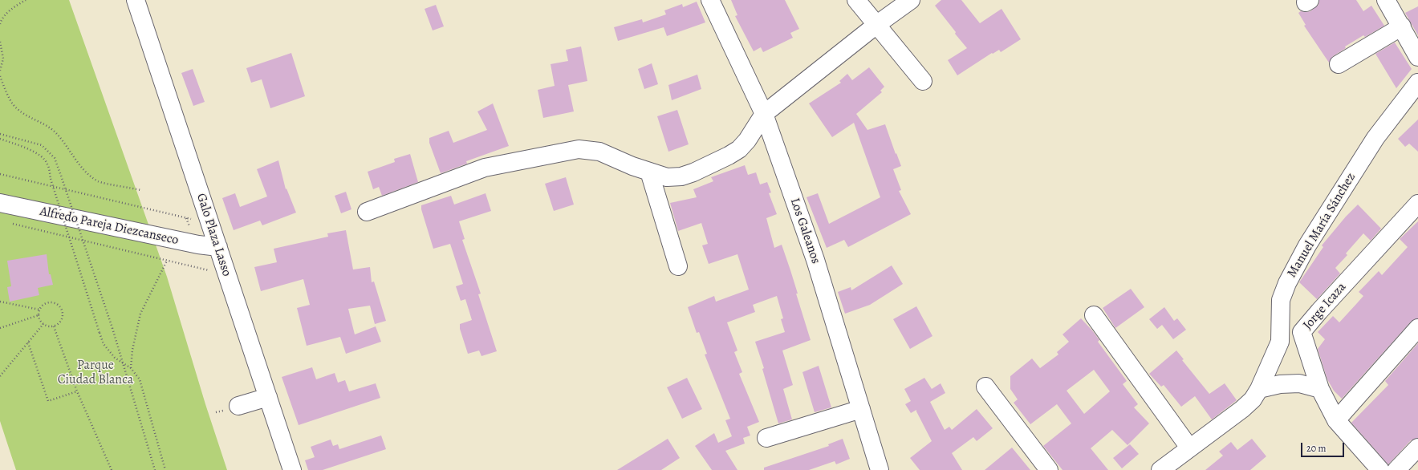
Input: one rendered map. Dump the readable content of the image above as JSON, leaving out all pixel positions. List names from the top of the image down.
{
  "streets": {
    "street": [
      "Manuel María Sánchez",
      "Alfredo Pareja Diezcanseco",
      "Los Galeanos",
      "Galo Plaza Lasso",
      "Jorge Icaza"
    ]
  },
  "crossings": [
    ["Alfredo Pareja Diezcanseco", "Galo Plaza Lasso"]
  ],
  "parks": ["Parque Ciudad Blanca"],
  "scale_bar": "20 m"
}
